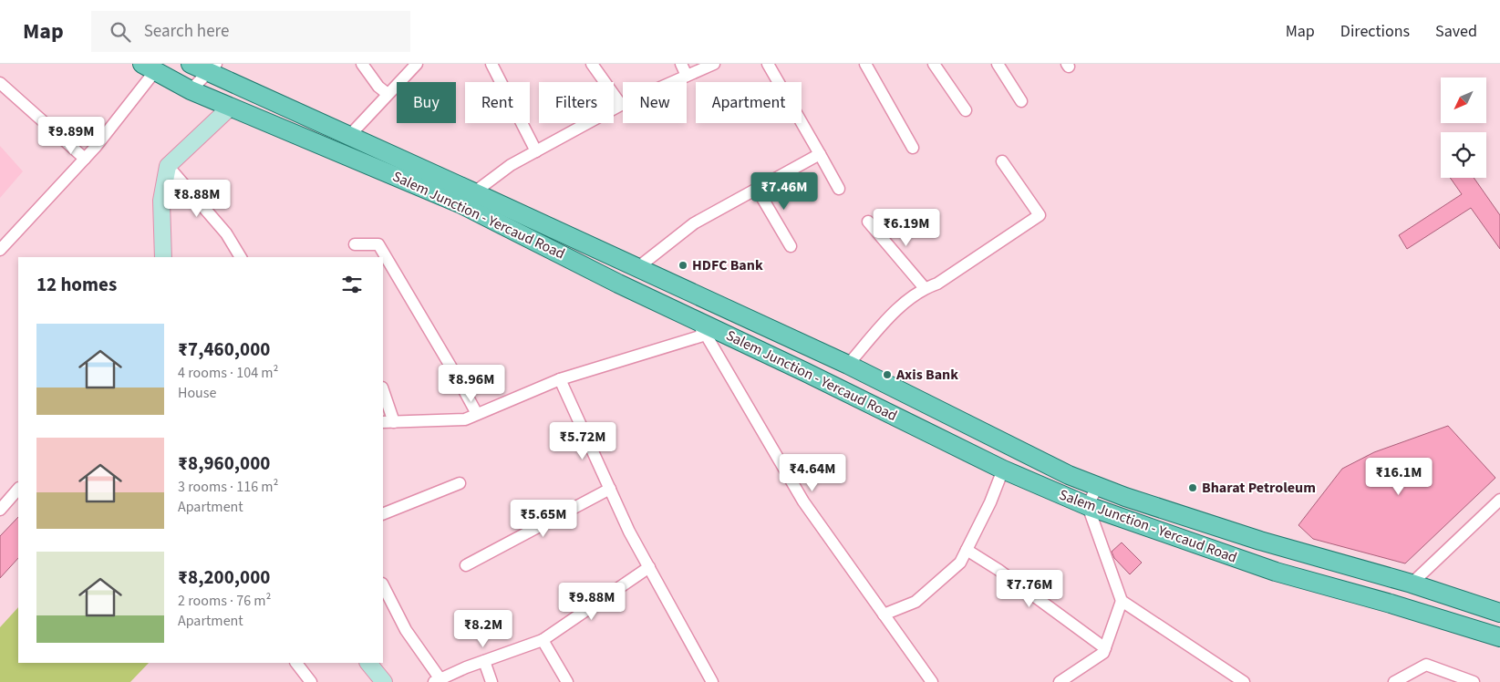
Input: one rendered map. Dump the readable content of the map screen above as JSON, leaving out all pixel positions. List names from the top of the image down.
{
  "streets": {
    "main road": ["Salem Junction - Yercaud Road"]
  },
  "places": ["HDFC Bank", "Axis Bank", "Bharat Petroleum"],
  "north": "bottom left",
  "page": {
    "header": "Map",
    "search": "Search here",
    "nav": ["Map", "Directions", "Saved"],
    "chip": [
      "Buy",
      "Rent",
      "Filters",
      "New",
      "Apartment"
    ],
    "price": [
      "₹9.89M",
      "₹7.46M",
      "₹8.88M",
      "₹6.19M",
      "₹8.96M",
      "₹5.72M",
      "₹4.64M",
      "₹16.1M",
      "₹5.65M",
      "₹7.76M",
      "₹9.88M",
      "₹8.2M"
    ],
    "heading": "12 homes",
    "list": [
      {
        "name": "₹7,460,000",
        "note": "4 rooms · 104 m² · House"
      },
      {
        "name": "₹8,960,000",
        "note": "3 rooms · 116 m² · Apartment"
      },
      {
        "name": "₹8,200,000",
        "note": "2 rooms · 76 m² · Apartment"
      }
    ]
  }
}
